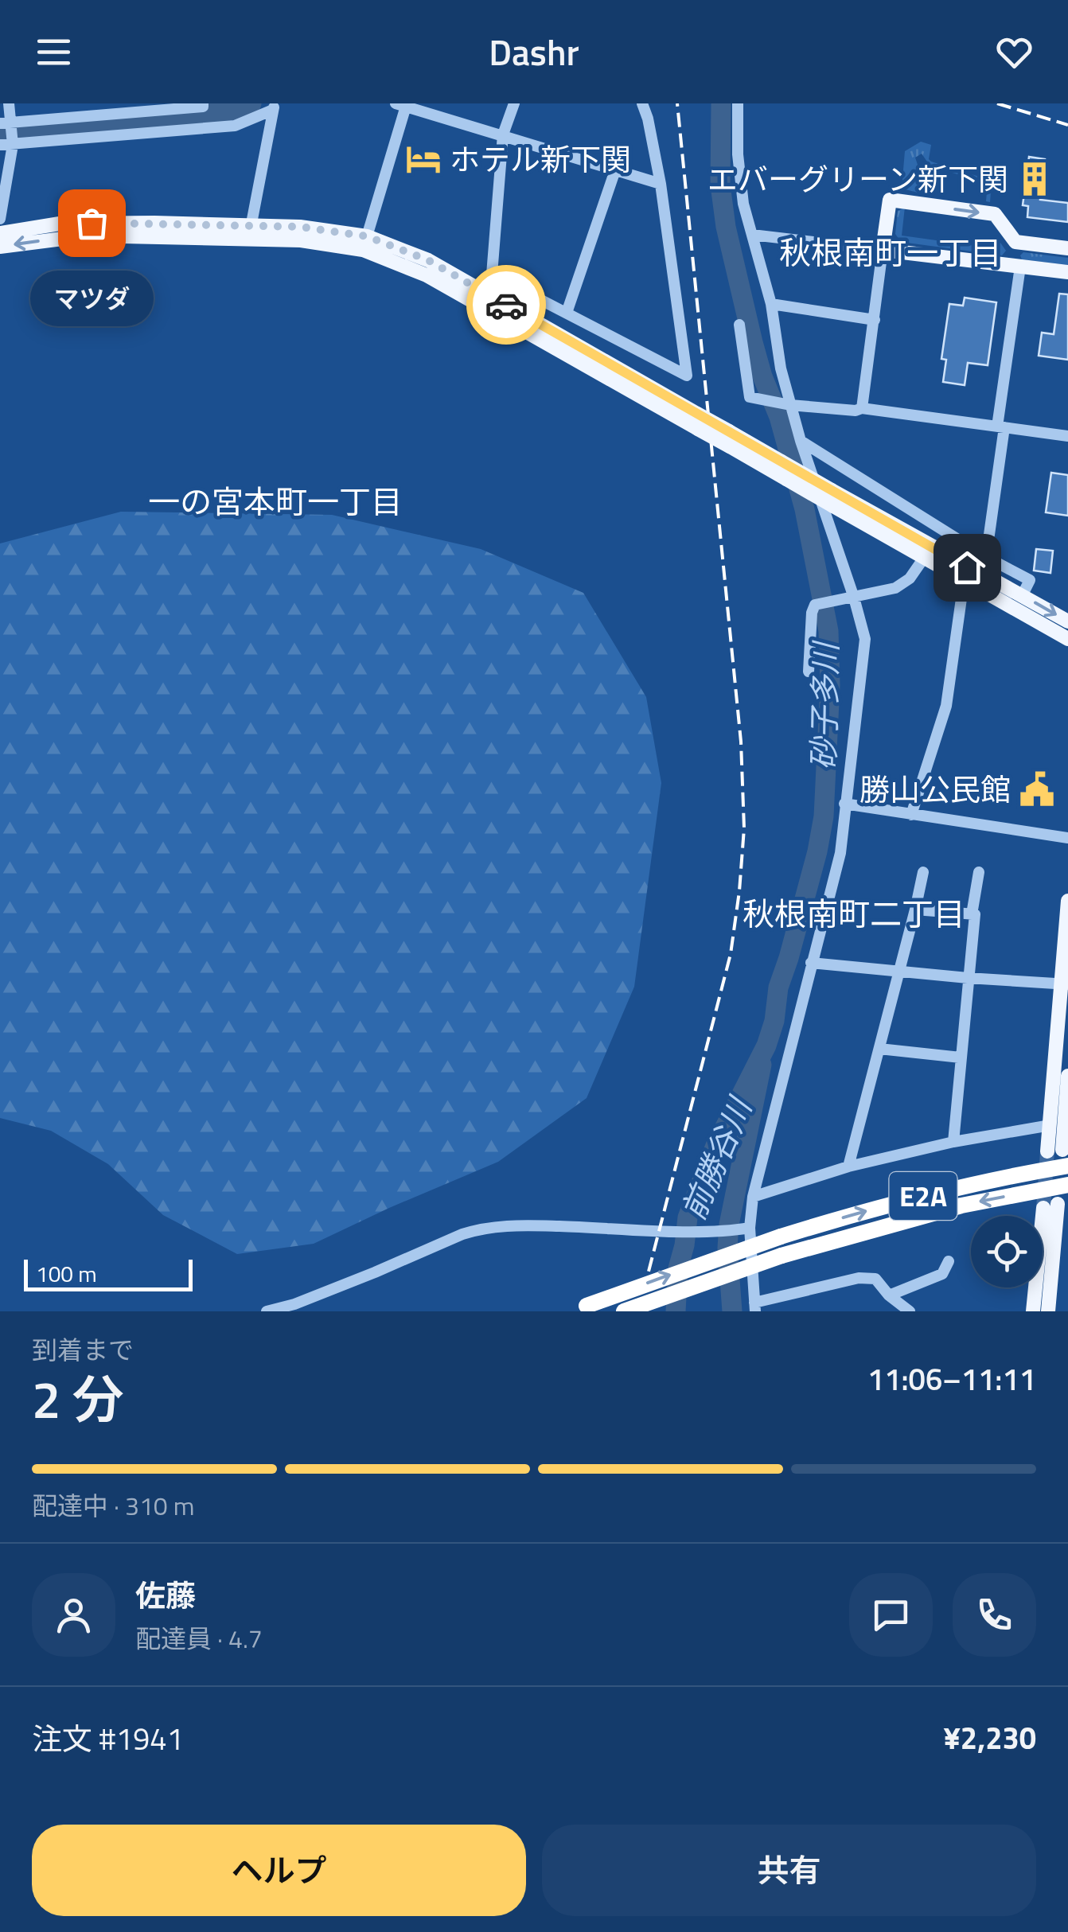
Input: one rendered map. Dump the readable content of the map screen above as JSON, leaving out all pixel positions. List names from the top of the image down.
{
  "streets": {
    "highway": ["E2A"]
  },
  "districts": ["秋根南町一丁目", "一の宮本町一丁目", "秋根南町二丁目"],
  "water": ["砂子多川", "前勝谷川"],
  "places": {
    "hotel": ["ホテル新下関"],
    "building": ["エバーグリーン新下関"],
    "other": ["マツダ"],
    "public building": ["勝山公民館"]
  },
  "scale_bar": "100 m",
  "page": {
    "header": "Dashr",
    "bubble": "マツダ",
    "scale": "100 m",
    "heading": ["2 分", "到着まで", "11:06–11:11"],
    "panel": [
      "佐藤",
      "配達員 · 4.7",
      "注文 #1941",
      "¥2,230"
    ],
    "bar": "配達中 · 310 m",
    "buttons": ["ヘルプ", "共有"]
  }
}
